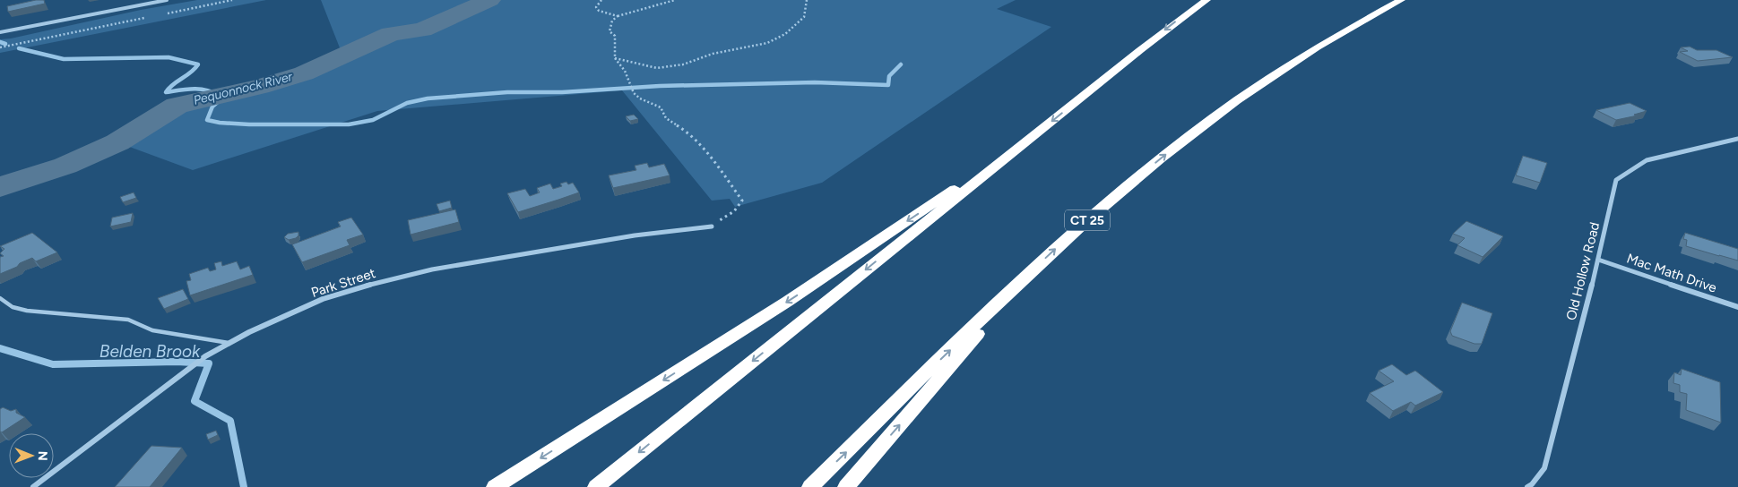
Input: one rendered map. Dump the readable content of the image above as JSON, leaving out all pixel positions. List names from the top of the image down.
{
  "streets": {
    "highway": ["CT 25"],
    "street": ["Old Hollow Road", "Mac Math Drive", "Park Street"]
  },
  "crossings": [
    ["Old Hollow Road", "Mac Math Drive"]
  ],
  "water": ["Pequonnock River", "Belden Brook"],
  "north": "right"
}
